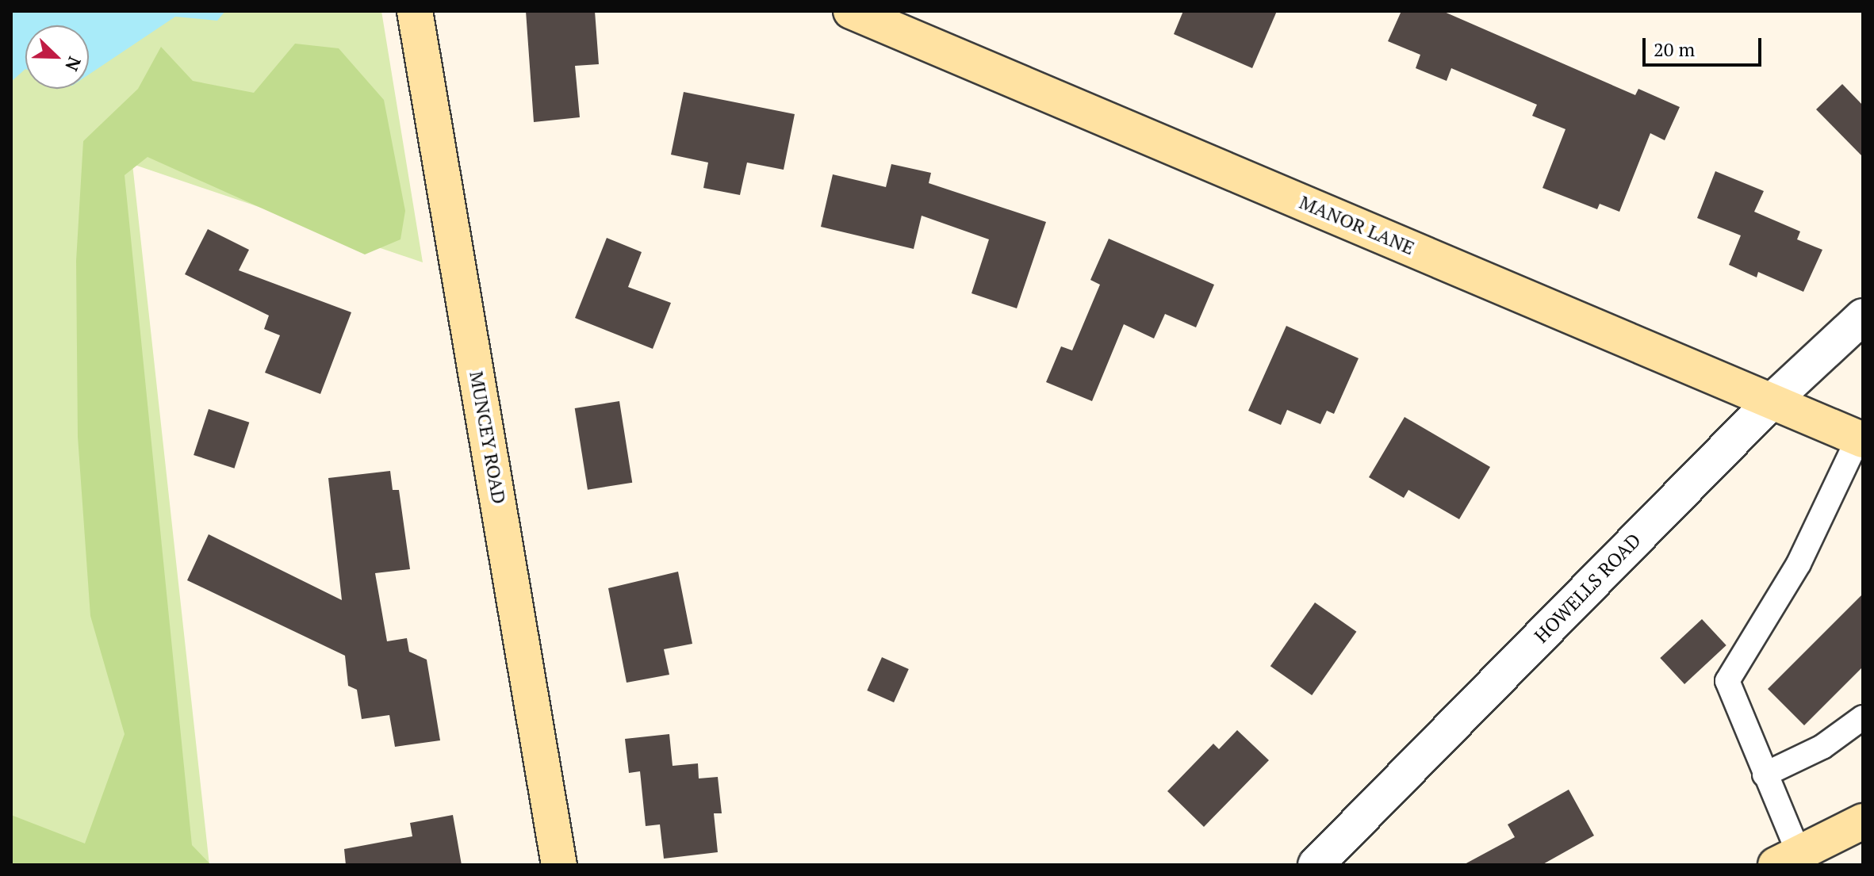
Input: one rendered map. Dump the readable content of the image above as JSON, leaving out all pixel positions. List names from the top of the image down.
{
  "streets": {
    "street": ["MANOR LANE", "MUNCEY ROAD", "HOWELLS ROAD"]
  },
  "crossings": [
    ["MANOR LANE", "HOWELLS ROAD"]
  ],
  "scale_bar": "20 m",
  "north": "bottom right"
}
